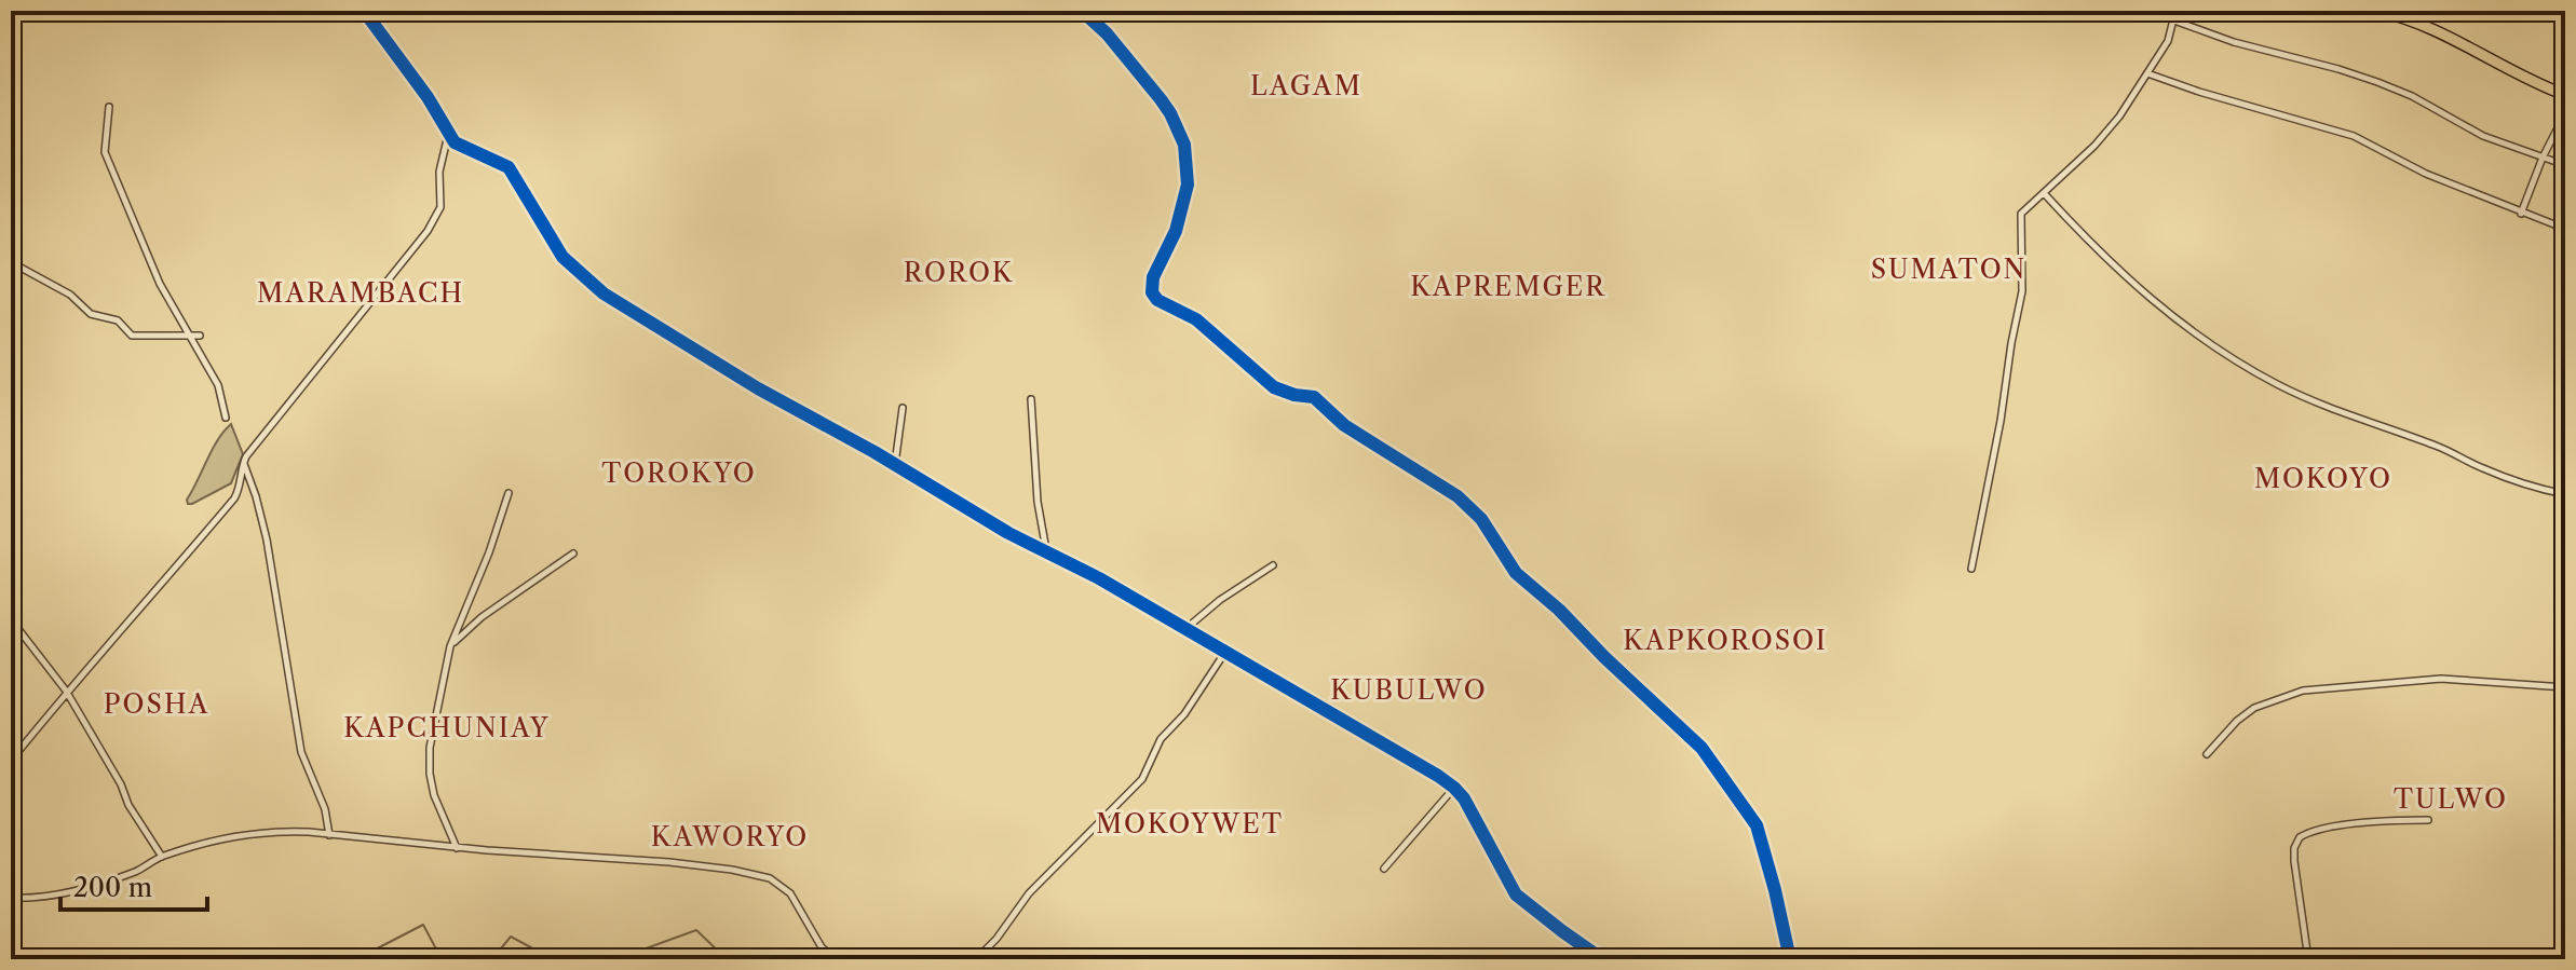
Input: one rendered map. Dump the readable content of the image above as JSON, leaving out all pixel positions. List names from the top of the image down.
{
  "districts": [
    "LAGAM",
    "SUMATON",
    "ROROK",
    "KAPREMGER",
    "MARAMBACH",
    "TOROKYO",
    "MOKOYO",
    "KAPKOROSOI",
    "KUBULWO",
    "POSHA",
    "KAPCHUNIAY",
    "TULWO",
    "MOKOYWET",
    "KAWORYO"
  ],
  "scale_bar": "200 m"
}
